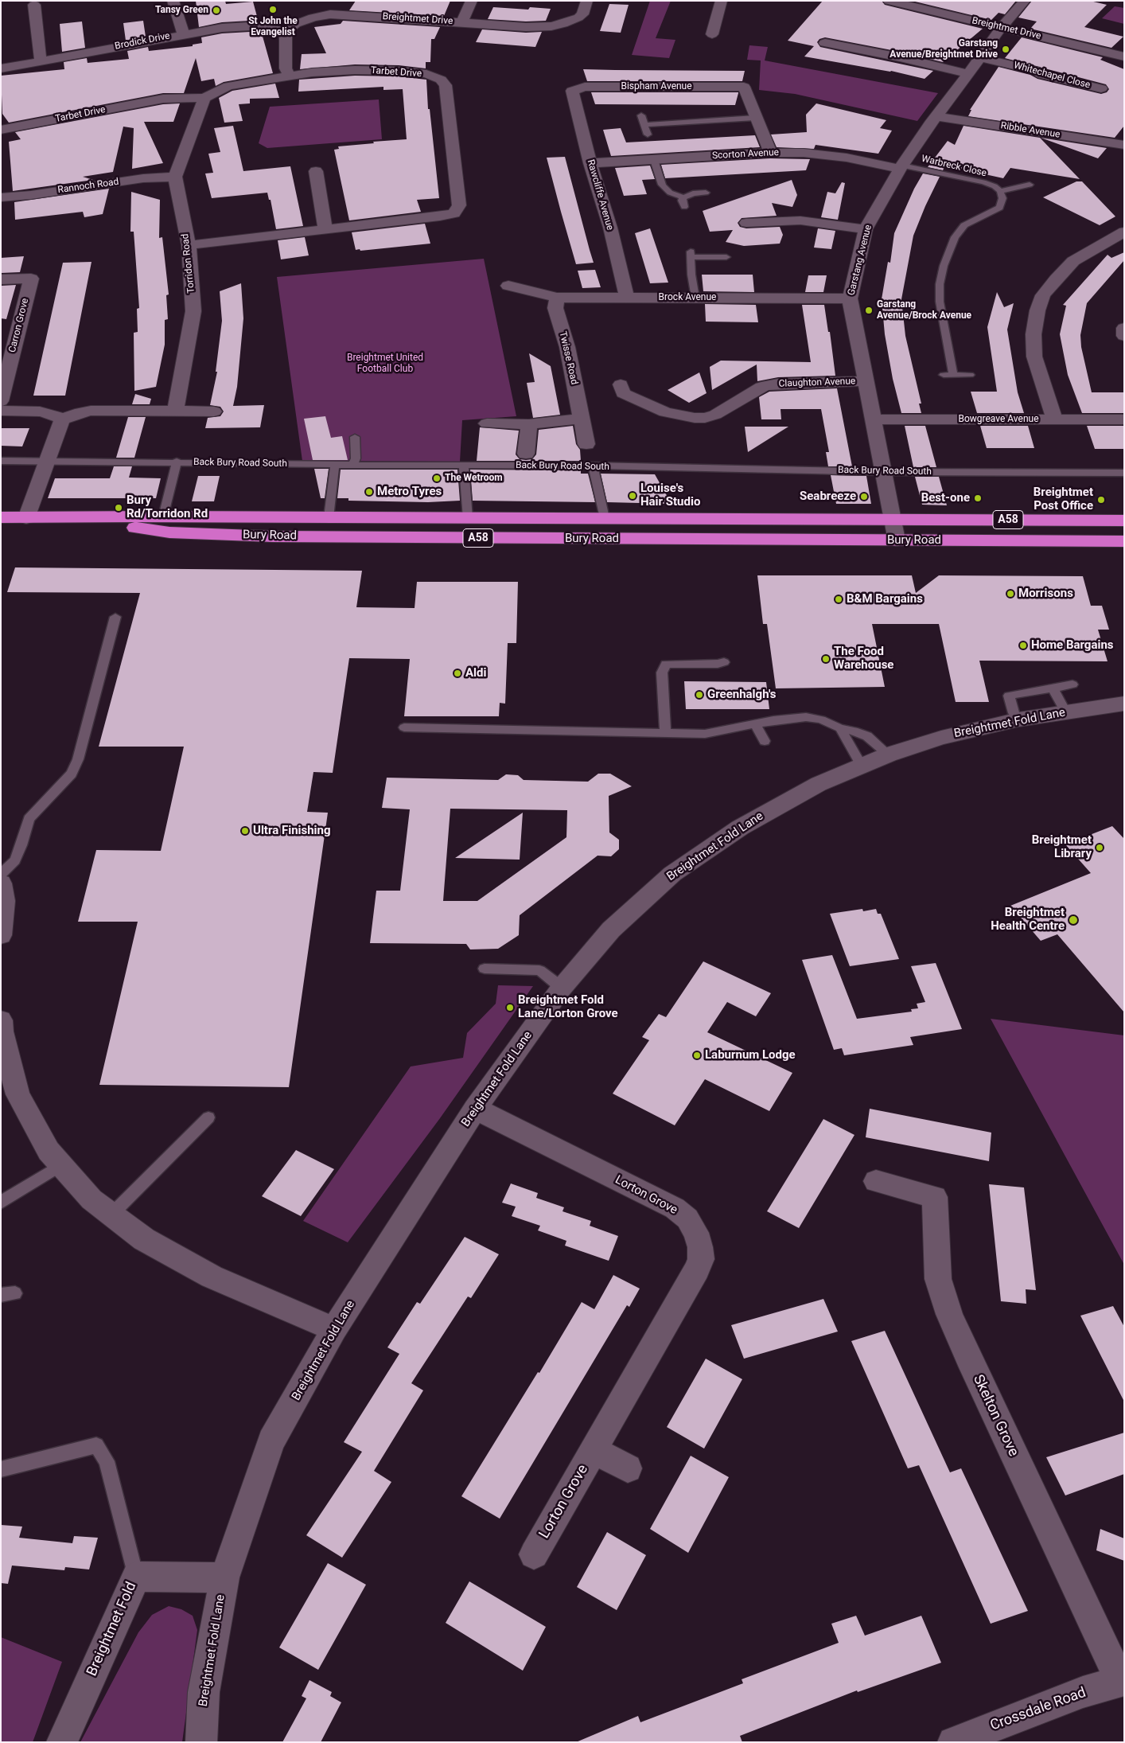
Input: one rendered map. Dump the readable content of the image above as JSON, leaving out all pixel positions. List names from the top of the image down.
{
  "streets": {
    "highway": ["A58", "Bury Road"],
    "street": [
      "Breightmet Drive",
      "Brodick Drive",
      "Tarbet Drive",
      "Whitechapel Close",
      "Bispham Avenue",
      "Ribble Avenue",
      "Scorton Avenue",
      "Rannoch Road",
      "Rawcliffe Avenue",
      "Garstang Avenue",
      "Torridon Road",
      "Brock Avenue",
      "Carron Grove",
      "Twisse Road",
      "Claughton Avenue",
      "Bowgreave Avenue",
      "Breightmet Fold Lane",
      "Lorton Grove",
      "Skelton Grove",
      "Breightmet Fold",
      "Crossdale Road"
    ],
    "lane": ["Warbreck Close", "Back Bury Road South"]
  },
  "crossings": [
    ["Breightmet Drive", "Brodick Drive"],
    ["Breightmet Drive", "Garstang Avenue"],
    ["Tarbet Drive", "Torridon Road"],
    ["Whitechapel Close", "Garstang Avenue"],
    ["Bispham Avenue", "Rawcliffe Avenue"],
    ["Ribble Avenue", "Garstang Avenue"],
    ["Scorton Avenue", "Warbreck Close"],
    ["Scorton Avenue", "Rawcliffe Avenue"],
    ["Scorton Avenue", "Garstang Avenue"],
    ["Warbreck Close", "Garstang Avenue"],
    ["Rannoch Road", "Torridon Road"],
    ["Rawcliffe Avenue", "Brock Avenue"],
    ["Garstang Avenue", "Brock Avenue"],
    ["Garstang Avenue", "Claughton Avenue"],
    ["Garstang Avenue", "Bowgreave Avenue"],
    ["Garstang Avenue", "Back Bury Road South"],
    ["Garstang Avenue", "Bury Road"],
    ["Brock Avenue", "Twisse Road"],
    ["Breightmet Fold Lane", "Lorton Grove"],
    ["Breightmet Fold Lane", "Breightmet Fold"],
    ["Skelton Grove", "Crossdale Road"]
  ],
  "parks": ["Breightmet United Football Club"],
  "places": [
    "St John the Evangelist",
    "Tansy Green",
    "Garstang Avenue/Breightmet Drive",
    "Garstang Avenue/Brock Avenue",
    "The Wetroom",
    "Metro Tyres",
    "Louise's Hair Studio",
    "Seabreeze",
    "Best-one",
    "Breightmet Post Office",
    "Bury Rd/Torridon Rd",
    "Morrisons",
    "B&M Bargains",
    "Home Bargains",
    "The Food Warehouse",
    "Aldi",
    "Greenhalgh's",
    "Ultra Finishing",
    "Breightmet Library",
    "Breightmet Health Centre",
    "Breightmet Fold Lane/Lorton Grove",
    "Laburnum Lodge"
  ]
}
